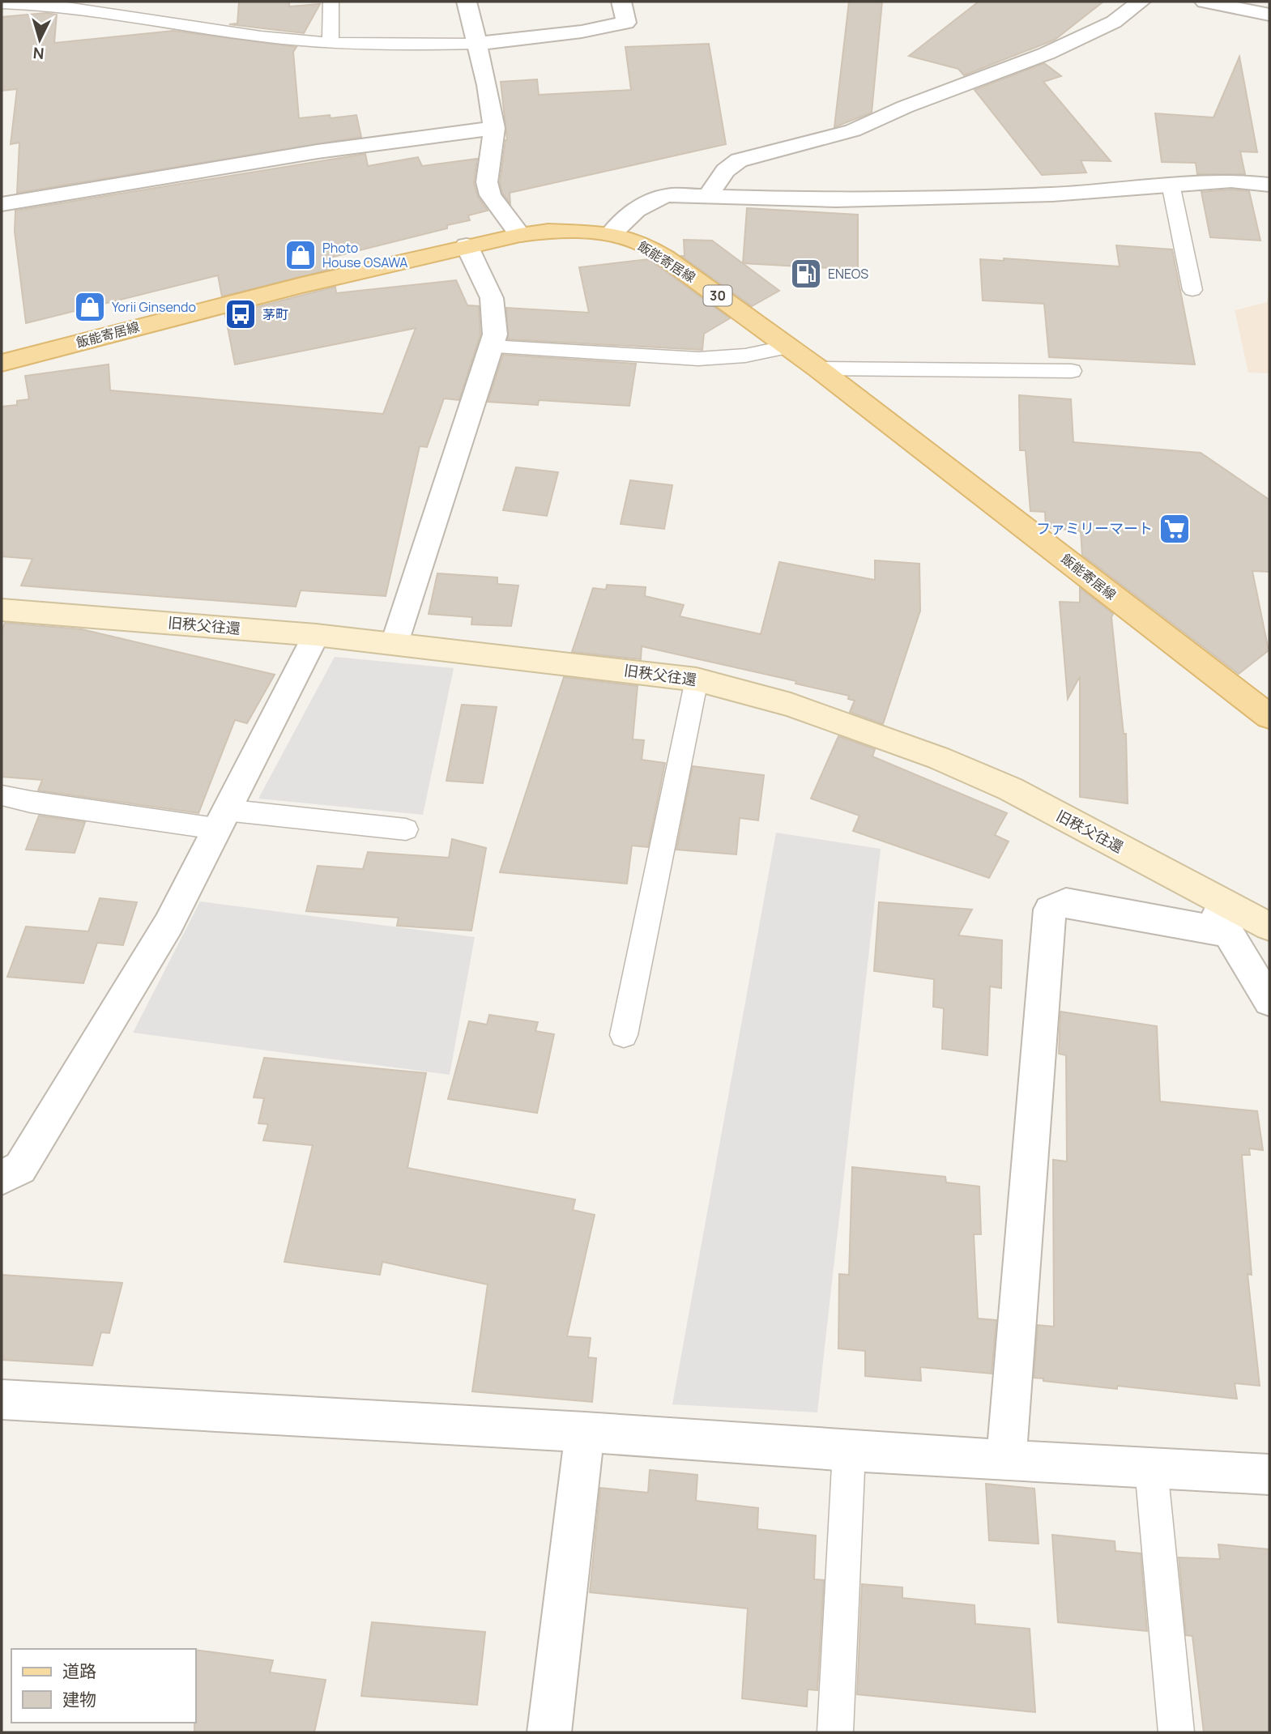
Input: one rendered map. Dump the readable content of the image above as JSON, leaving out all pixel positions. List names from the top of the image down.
{
  "streets": {
    "main road": ["飯能寄居線", "30"],
    "street": ["旧秩父往還"]
  },
  "places": {
    "shop": ["Photo House OSAWA", "Yorii Ginsendo"],
    "fuel station": ["ENEOS"],
    "bus stop": ["茅町"],
    "supermarket": ["ファミリーマート"]
  },
  "legend": ["道路", "建物"],
  "north": "bottom"
}
